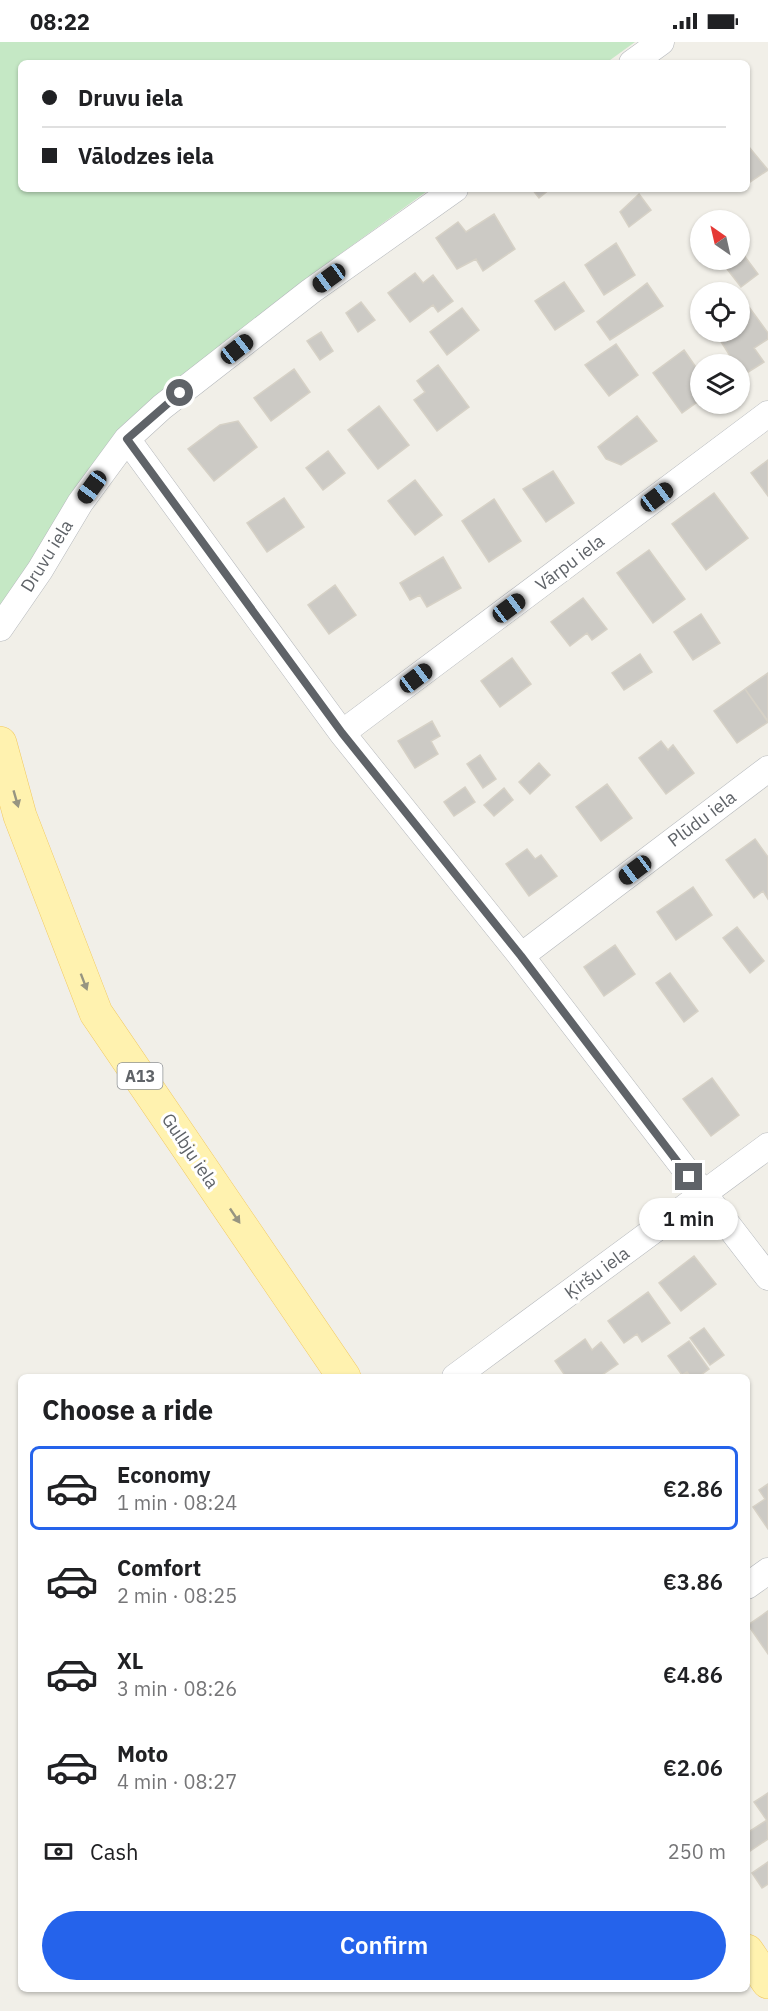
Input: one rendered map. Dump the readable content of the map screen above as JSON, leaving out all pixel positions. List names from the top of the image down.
{
  "streets": {
    "main road": ["A13", "Gulbju iela"],
    "street": [
      "Druvu iela",
      "Vārpu iela",
      "Plūdu iela",
      "Ķiršu iela"
    ]
  },
  "one_way": ["Gulbju iela"],
  "north": "top left",
  "page": {
    "status": "08:22",
    "banner": ["Druvu iela", "Vālodzes iela"],
    "bubble": "1 min",
    "heading": "Choose a ride",
    "list": [
      {
        "name": "Economy",
        "note": "1 min · 08:24",
        "value": "€2.86"
      },
      {
        "name": "Comfort",
        "note": "2 min · 08:25",
        "value": "€3.86"
      },
      {
        "name": "XL",
        "note": "3 min · 08:26",
        "value": "€4.86"
      },
      {
        "name": "Moto",
        "note": "4 min · 08:27",
        "value": "€2.06"
      }
    ],
    "pay": ["Cash", "250 m"],
    "buttons": "Confirm"
  }
}
